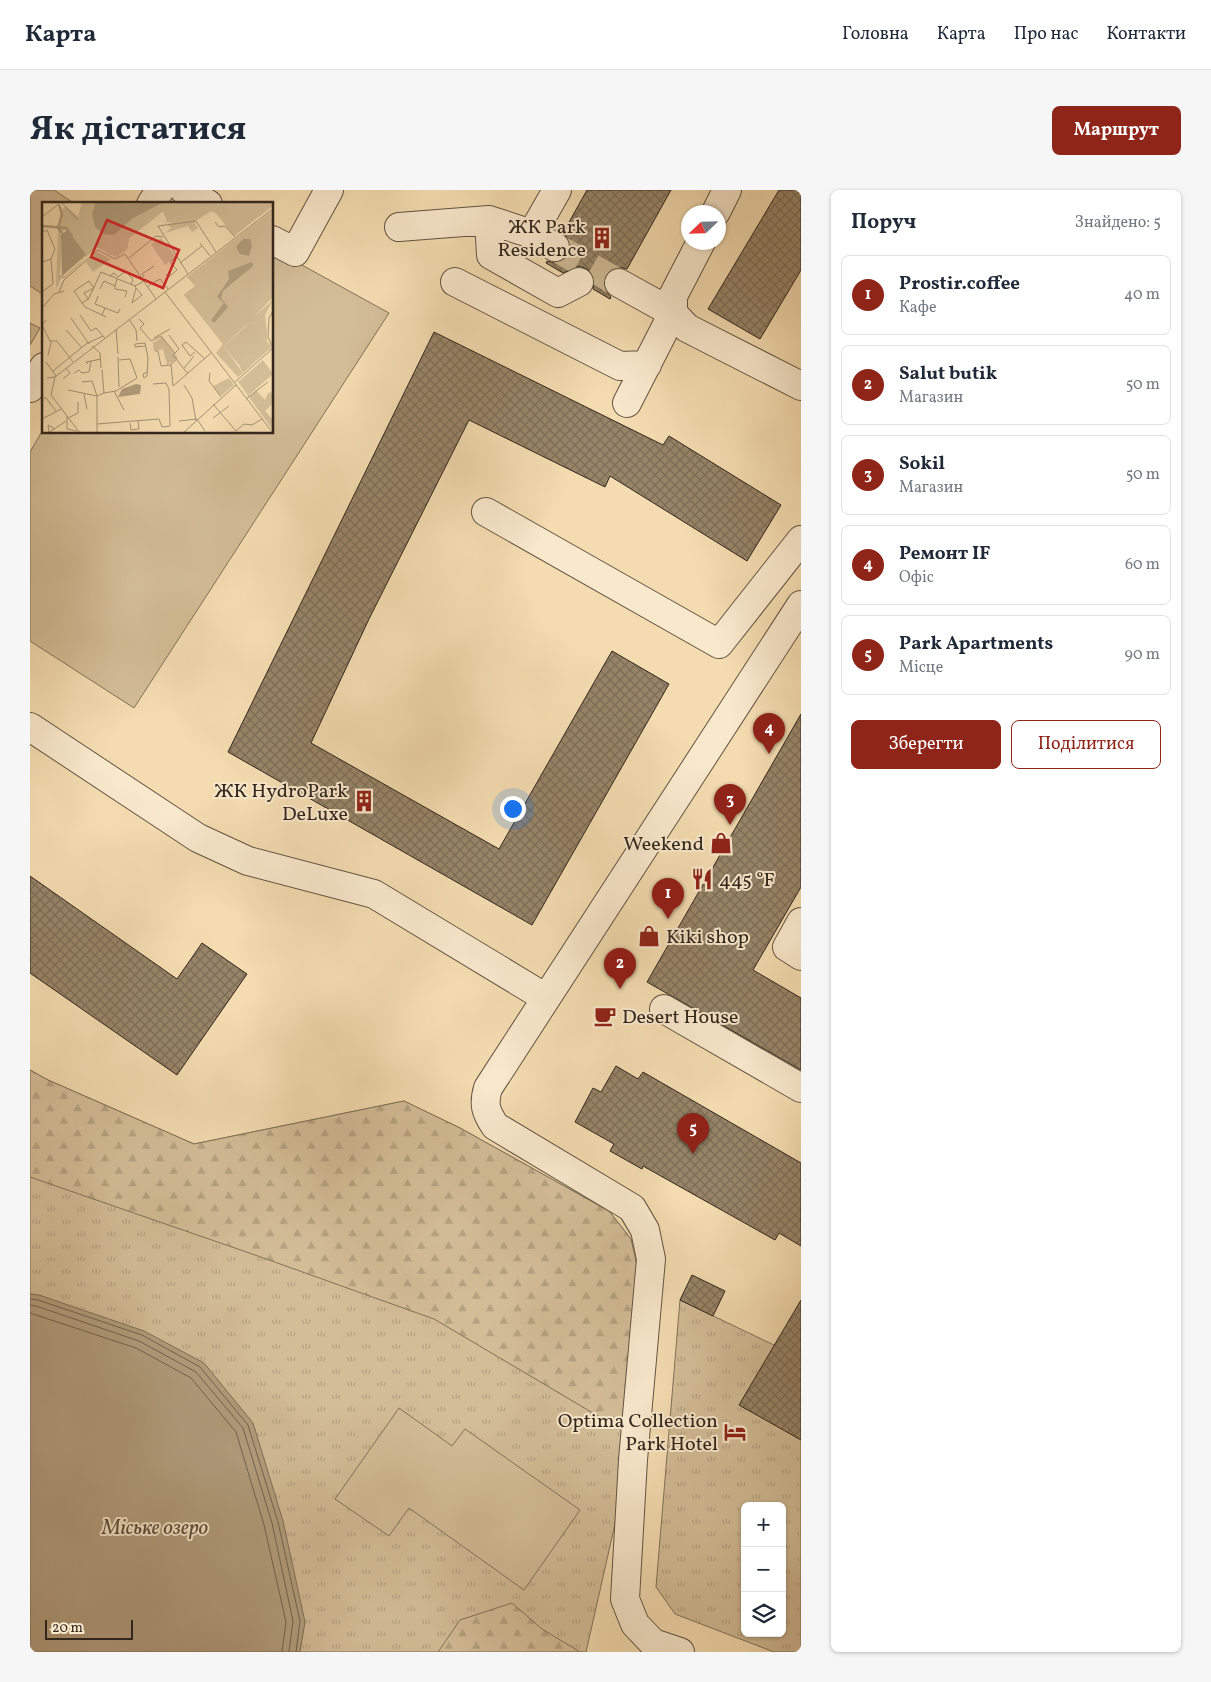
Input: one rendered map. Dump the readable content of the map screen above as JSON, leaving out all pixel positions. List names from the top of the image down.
{
  "water": ["Міське озеро"],
  "places": {
    "building": ["ЖК Park Residence", "ЖК HydroPark DeLuxe"],
    "shop": ["Weekend", "Kiki shop"],
    "restaurant": ["445 °F"],
    "cafe": ["Desert House"],
    "hotel": ["Optima Collection Park Hotel"]
  },
  "scale_bar": "20 m",
  "north": "bottom left",
  "page": {
    "header": "Карта",
    "nav": [
      "Головна",
      "Карта",
      "Про нас",
      "Контакти"
    ],
    "title": "Як дістатися",
    "buttons": [
      "Маршрут",
      ["Зберегти", "Поділитися"]
    ],
    "heading": ["Поруч", "Знайдено: 5"],
    "list": [
      {
        "mark": "1",
        "name": "Prostir.coffee",
        "note": "Кафе",
        "value": "40 m"
      },
      {
        "mark": "2",
        "name": "Salut butik",
        "note": "Магазин",
        "value": "50 m"
      },
      {
        "mark": "3",
        "name": "Sokil",
        "note": "Магазин",
        "value": "50 m"
      },
      {
        "mark": "4",
        "name": "Ремонт IF",
        "note": "Офіс",
        "value": "60 m"
      },
      {
        "mark": "5",
        "name": "Park Apartments",
        "note": "Місце",
        "value": "90 m"
      }
    ],
    "pins": [
      "4",
      "3",
      "1",
      "2",
      "5"
    ],
    "map_buttons": ["+", "−"],
    "scale": "20 m"
  }
}
